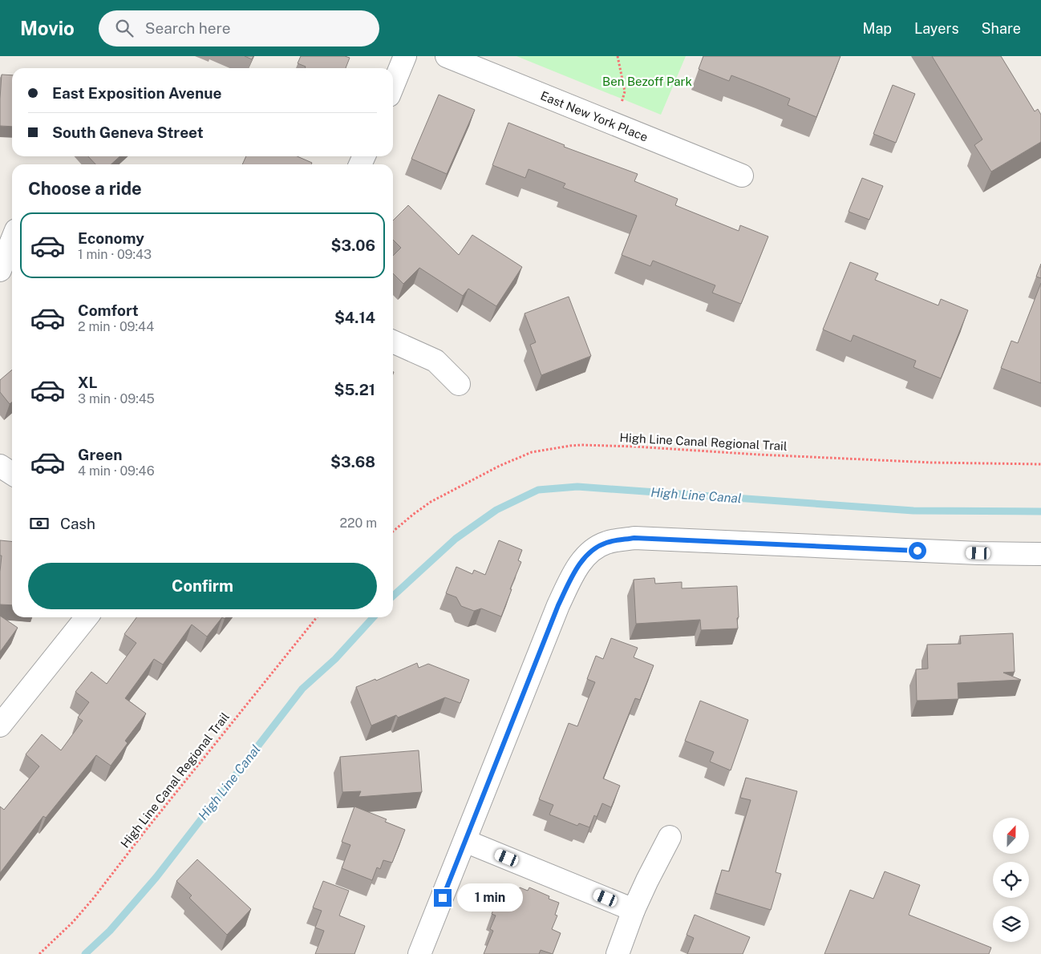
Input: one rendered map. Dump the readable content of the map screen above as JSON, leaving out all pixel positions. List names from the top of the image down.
{
  "streets": {
    "street": ["East New York Place"],
    "path": ["High Line Canal Regional Trail"]
  },
  "water": ["High Line Canal"],
  "parks": ["Ben Bezoff Park"],
  "north": "top",
  "page": {
    "header": "Movio",
    "search": "Search here",
    "nav": ["Map", "Layers", "Share"],
    "banner": ["East Exposition Avenue", "South Geneva Street"],
    "heading": "Choose a ride",
    "list": [
      {
        "name": "Economy",
        "note": "1 min · 09:43",
        "value": "$3.06"
      },
      {
        "name": "Comfort",
        "note": "2 min · 09:44",
        "value": "$4.14"
      },
      {
        "name": "XL",
        "note": "3 min · 09:45",
        "value": "$5.21"
      },
      {
        "name": "Green",
        "note": "4 min · 09:46",
        "value": "$3.68"
      }
    ],
    "pay": ["Cash", "220 m"],
    "buttons": "Confirm",
    "bubble": "1 min"
  }
}
